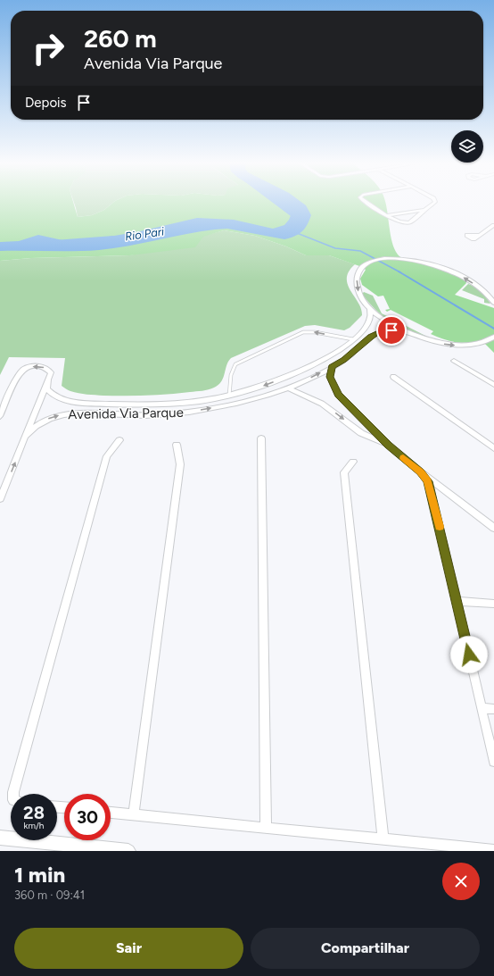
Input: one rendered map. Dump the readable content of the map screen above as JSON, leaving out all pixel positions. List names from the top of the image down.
{
  "streets": {
    "street": ["Avenida Via Parque"]
  },
  "water": ["Rio Pari"],
  "page": {
    "turn": ["260 m", "Avenida Via Parque"],
    "then": "Depois",
    "speed": "28 km/h",
    "limit": "30",
    "heading": ["1 min", "360 m · 09:41"],
    "buttons": ["Sair", "Compartilhar"]
  }
}
